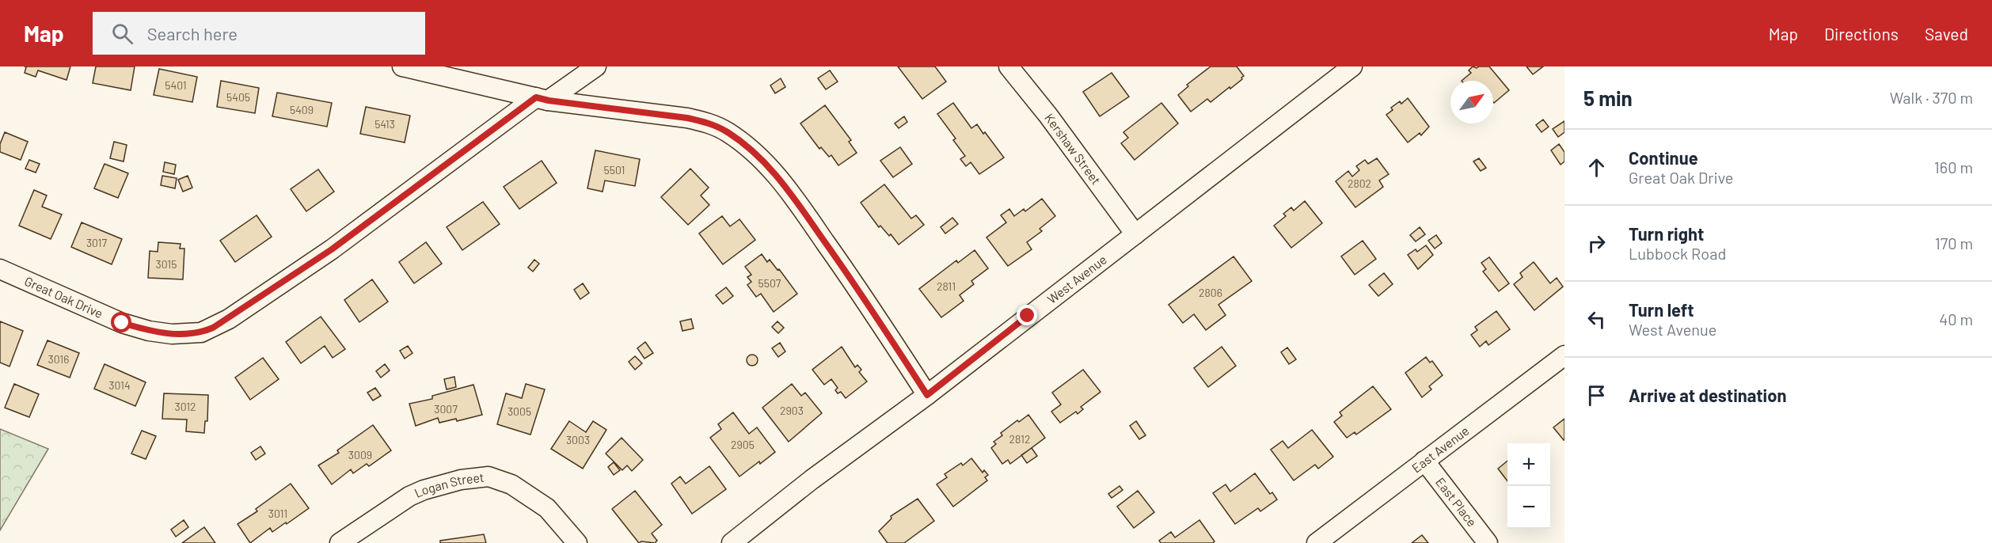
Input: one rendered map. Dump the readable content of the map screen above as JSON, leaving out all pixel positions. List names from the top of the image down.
{
  "streets": {
    "street": [
      "Kershaw Street",
      "West Avenue",
      "Great Oak Drive",
      "East Avenue",
      "Logan Street",
      "East Place"
    ]
  },
  "crossings": [
    ["Kershaw Street", "West Avenue"],
    ["East Avenue", "East Place"]
  ],
  "house_numbers": [
    "5401",
    "5405",
    "5409",
    "5413",
    "5501",
    "2802",
    "3017",
    "3015",
    "5507",
    "2811",
    "2806",
    "3016",
    "3014",
    "3012",
    "3007",
    "2903",
    "3005",
    "2812",
    "3003",
    "2905",
    "3009",
    "3011"
  ],
  "north": "top right",
  "page": {
    "header": "Map",
    "search": "Search here",
    "nav": ["Map", "Directions", "Saved"],
    "heading": ["5 min", "Walk · 370 m"],
    "list": [
      ["Continue", "Great Oak Drive", "160 m"],
      ["Turn right", "Lubbock Road", "170 m"],
      ["Turn left", "West Avenue", "40 m"],
      "Arrive at destination"
    ],
    "map_buttons": ["+", "−"]
  }
}
